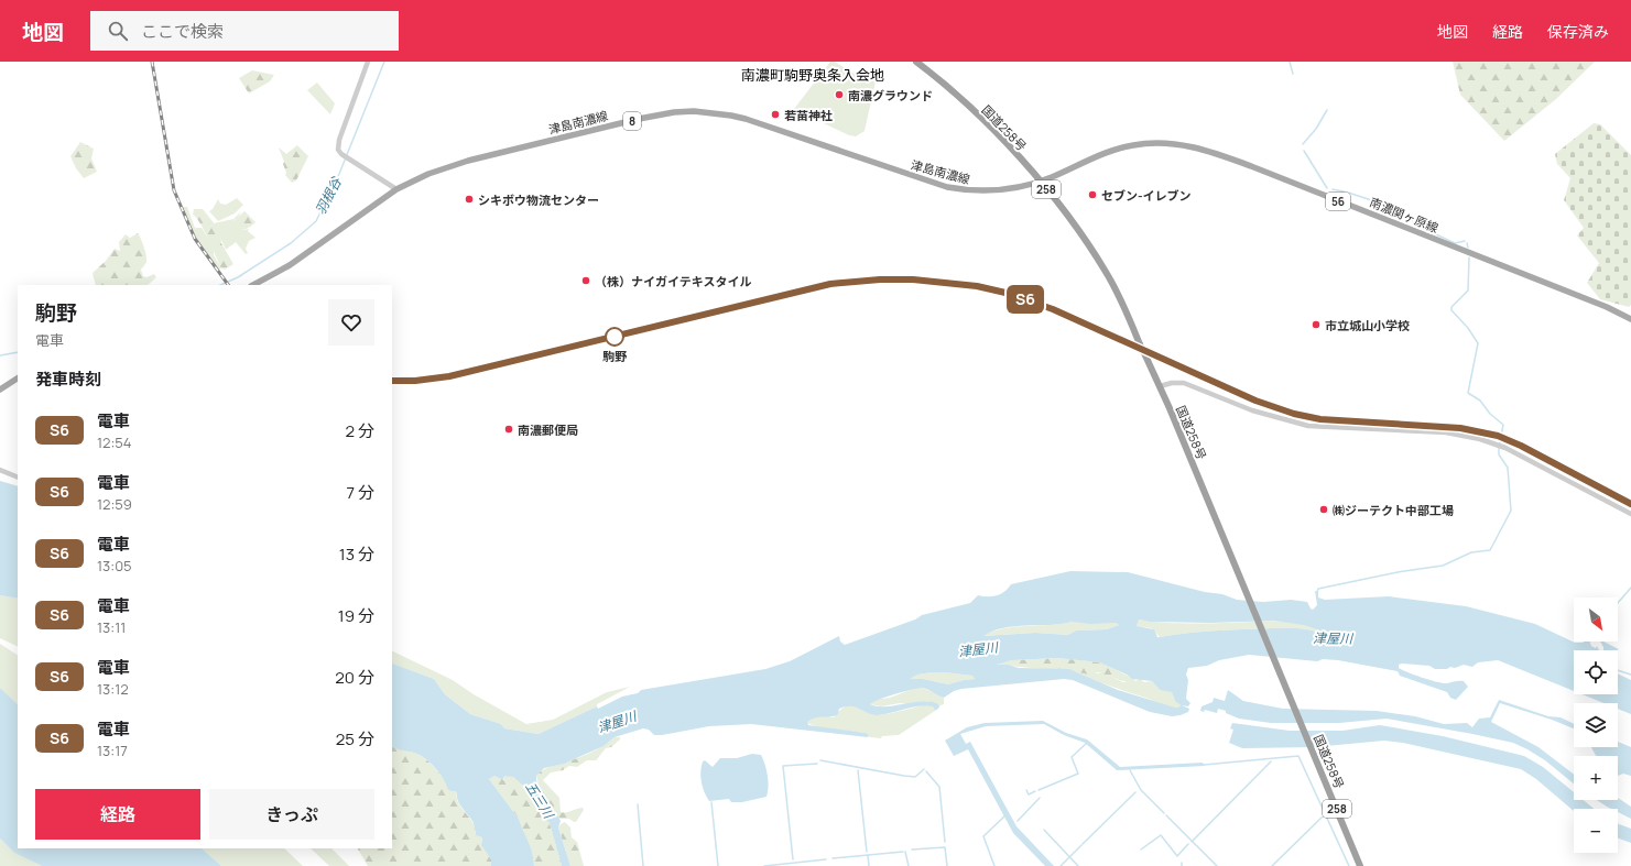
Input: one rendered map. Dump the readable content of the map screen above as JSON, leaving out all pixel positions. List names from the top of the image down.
{
  "streets": {
    "highway": ["国道258号", "258"],
    "main road": [
      "8",
      "津島南濃線",
      "56",
      "南濃関ヶ原線"
    ]
  },
  "crossings": [
    ["津島南濃線", "国道258号"],
    ["津島南濃線", "南濃関ヶ原線"],
    ["国道258号", "南濃関ヶ原線"]
  ],
  "districts": ["南濃町駒野奥条入会地"],
  "water": ["羽根谷", "津屋川", "五三川"],
  "places": [
    "南濃グラウンド",
    "若苗神社",
    "セブン-イレブン",
    "シキボウ物流センター",
    "（株）ナイガイテキスタイル",
    "市立城山小学校",
    "駒野",
    "南濃郵便局",
    "㈱ジーテクト中部工場"
  ],
  "north": "bottom right",
  "page": {
    "header": "地図",
    "search": "ここで検索",
    "nav": ["地図", "経路", "保存済み"],
    "on_map": "S6",
    "heading": [
      ["駒野", "電車"],
      "発車時刻"
    ],
    "list": [
      {
        "mark": "S6",
        "name": "電車",
        "note": "12:54",
        "value": "2 分"
      },
      {
        "mark": "S6",
        "name": "電車",
        "note": "12:59",
        "value": "7 分"
      },
      {
        "mark": "S6",
        "name": "電車",
        "note": "13:05",
        "value": "13 分"
      },
      {
        "mark": "S6",
        "name": "電車",
        "note": "13:11",
        "value": "19 分"
      },
      {
        "mark": "S6",
        "name": "電車",
        "note": "13:12",
        "value": "20 分"
      },
      {
        "mark": "S6",
        "name": "電車",
        "note": "13:17",
        "value": "25 分"
      }
    ],
    "map_buttons": ["+", "−"],
    "buttons": ["経路", "きっぷ"]
  }
}
